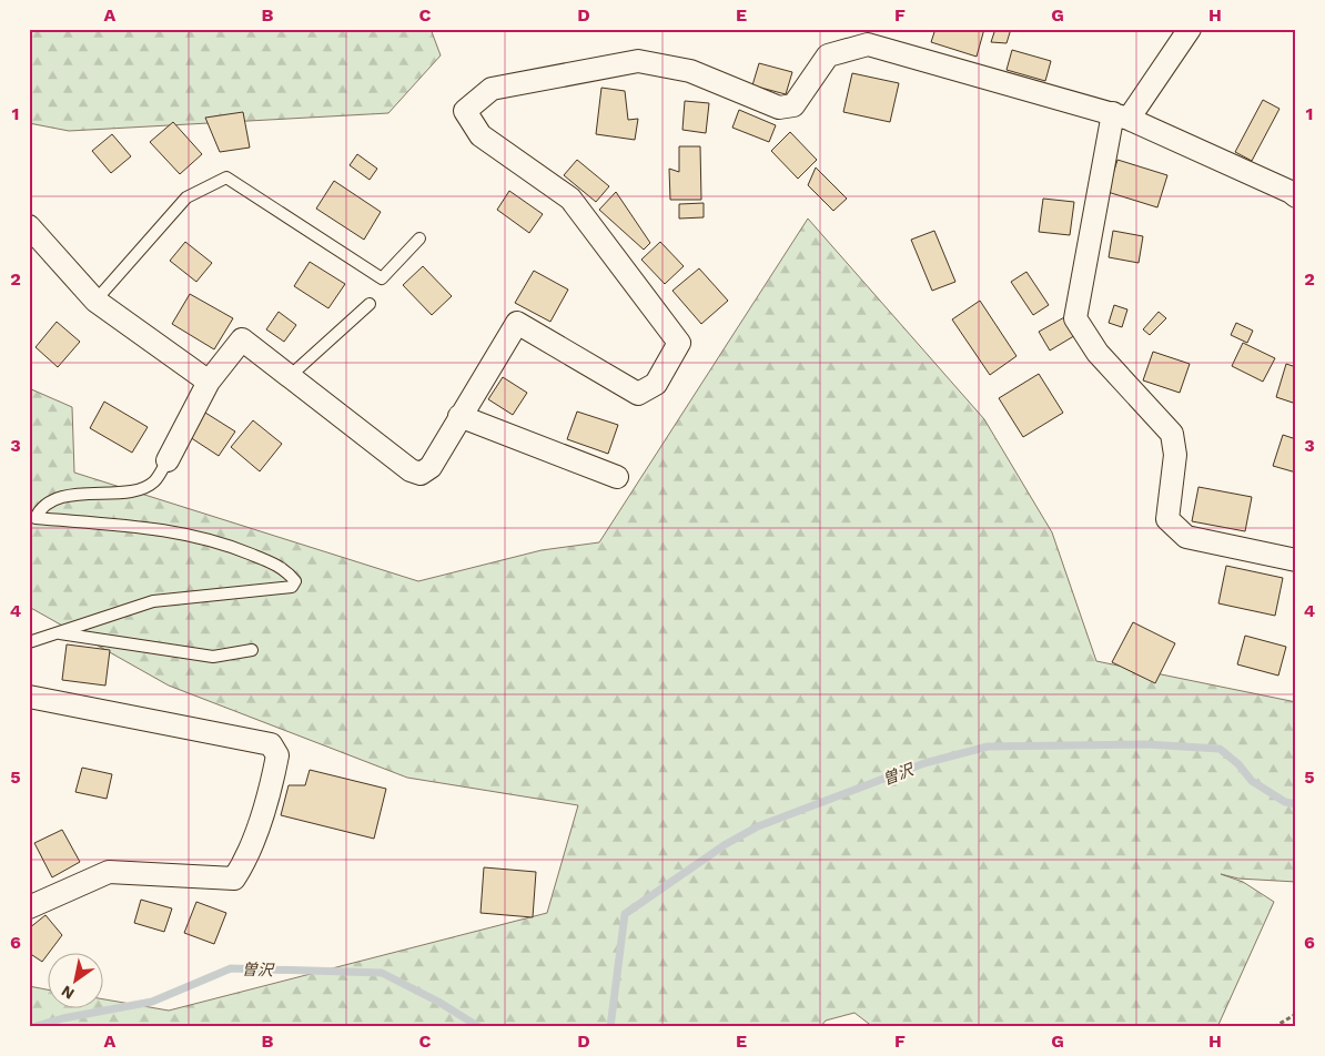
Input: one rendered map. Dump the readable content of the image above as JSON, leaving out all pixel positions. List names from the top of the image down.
{
  "water": ["曽沢"],
  "north": "bottom left",
  "grid": {
    "columns": [
      "A",
      "B",
      "C",
      "D",
      "E",
      "F",
      "G",
      "H"
    ],
    "rows": [
      "1",
      "2",
      "3",
      "4",
      "5",
      "6"
    ]
  }
}
